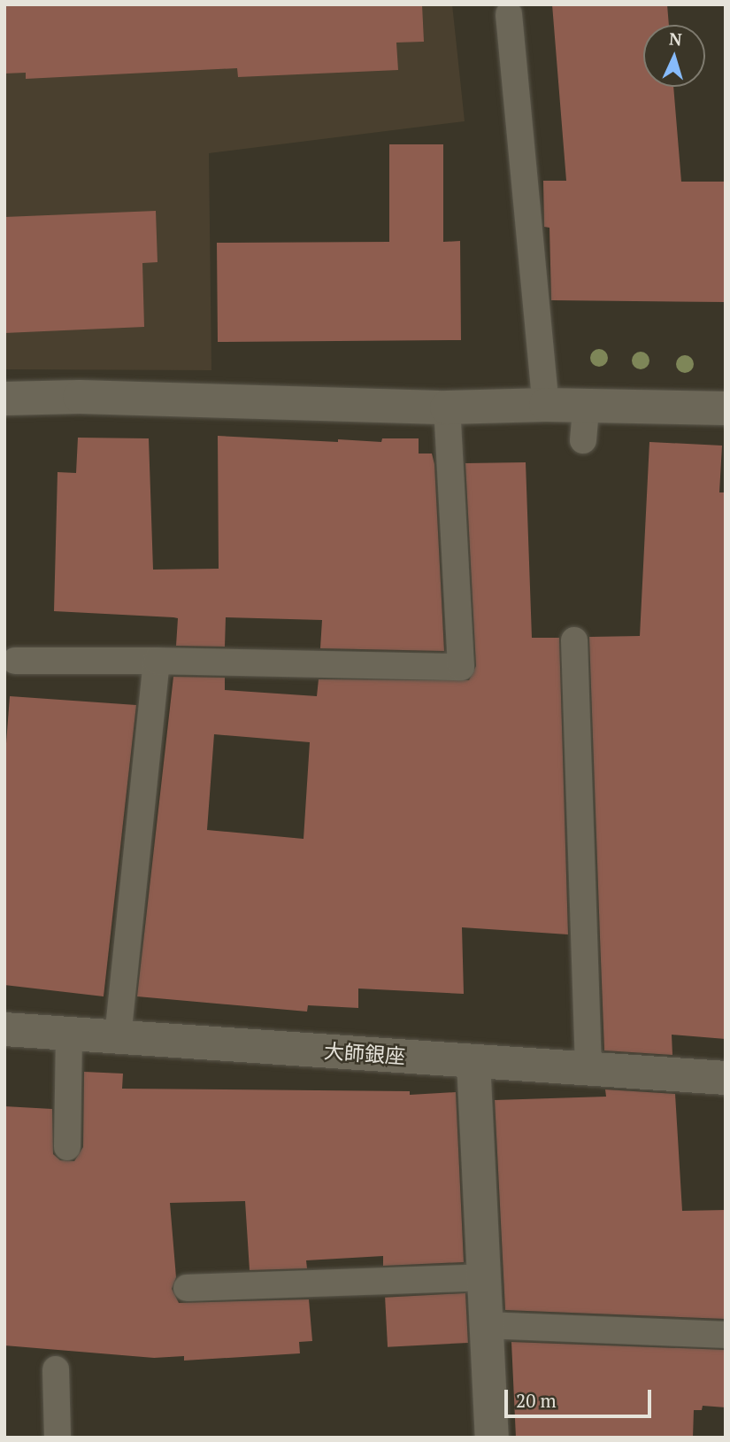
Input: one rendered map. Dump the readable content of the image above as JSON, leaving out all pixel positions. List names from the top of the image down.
{
  "streets": {
    "street": ["大師銀座"]
  },
  "scale_bar": "20 m",
  "north": "top"
}
